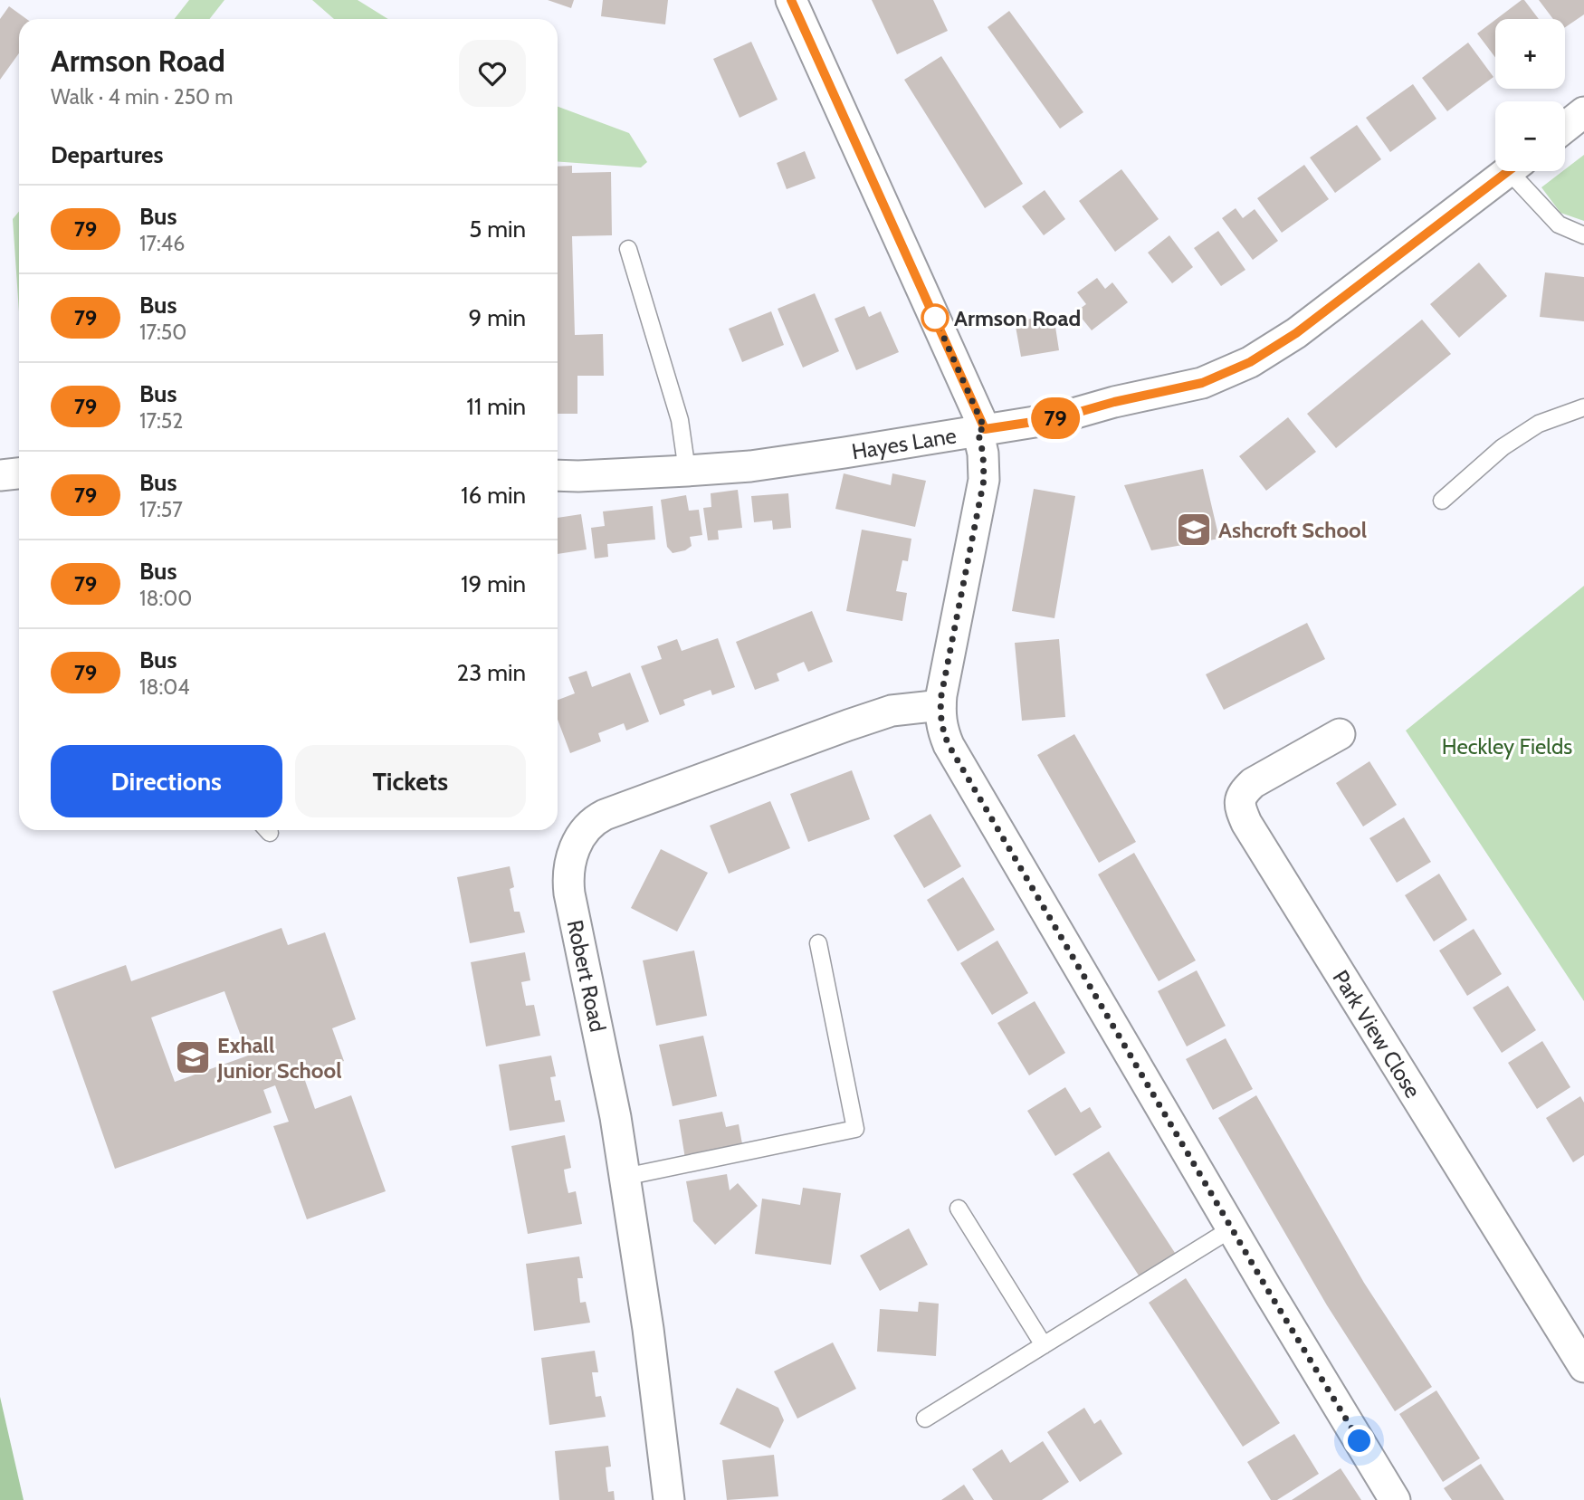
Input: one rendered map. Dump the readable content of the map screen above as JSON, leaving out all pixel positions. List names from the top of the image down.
{
  "streets": {
    "street": ["Hayes Lane", "Robert Road", "Park View Close"]
  },
  "parks": ["Heckley Fields"],
  "places": {
    "other": ["Armson Road"],
    "school or university": ["Ashcroft School", "Exhall Junior School"]
  },
  "lines": ["bus line 79"],
  "page": {
    "on_map": "79",
    "map_buttons": ["+", "−"],
    "heading": [
      ["Armson Road", "Walk · 4 min · 250 m"],
      "Departures"
    ],
    "list": [
      {
        "mark": "79",
        "name": "Bus",
        "note": "17:46",
        "value": "5 min"
      },
      {
        "mark": "79",
        "name": "Bus",
        "note": "17:50",
        "value": "9 min"
      },
      {
        "mark": "79",
        "name": "Bus",
        "note": "17:52",
        "value": "11 min"
      },
      {
        "mark": "79",
        "name": "Bus",
        "note": "17:57",
        "value": "16 min"
      },
      {
        "mark": "79",
        "name": "Bus",
        "note": "18:00",
        "value": "19 min"
      },
      {
        "mark": "79",
        "name": "Bus",
        "note": "18:04",
        "value": "23 min"
      }
    ],
    "buttons": ["Directions", "Tickets"]
  }
}
